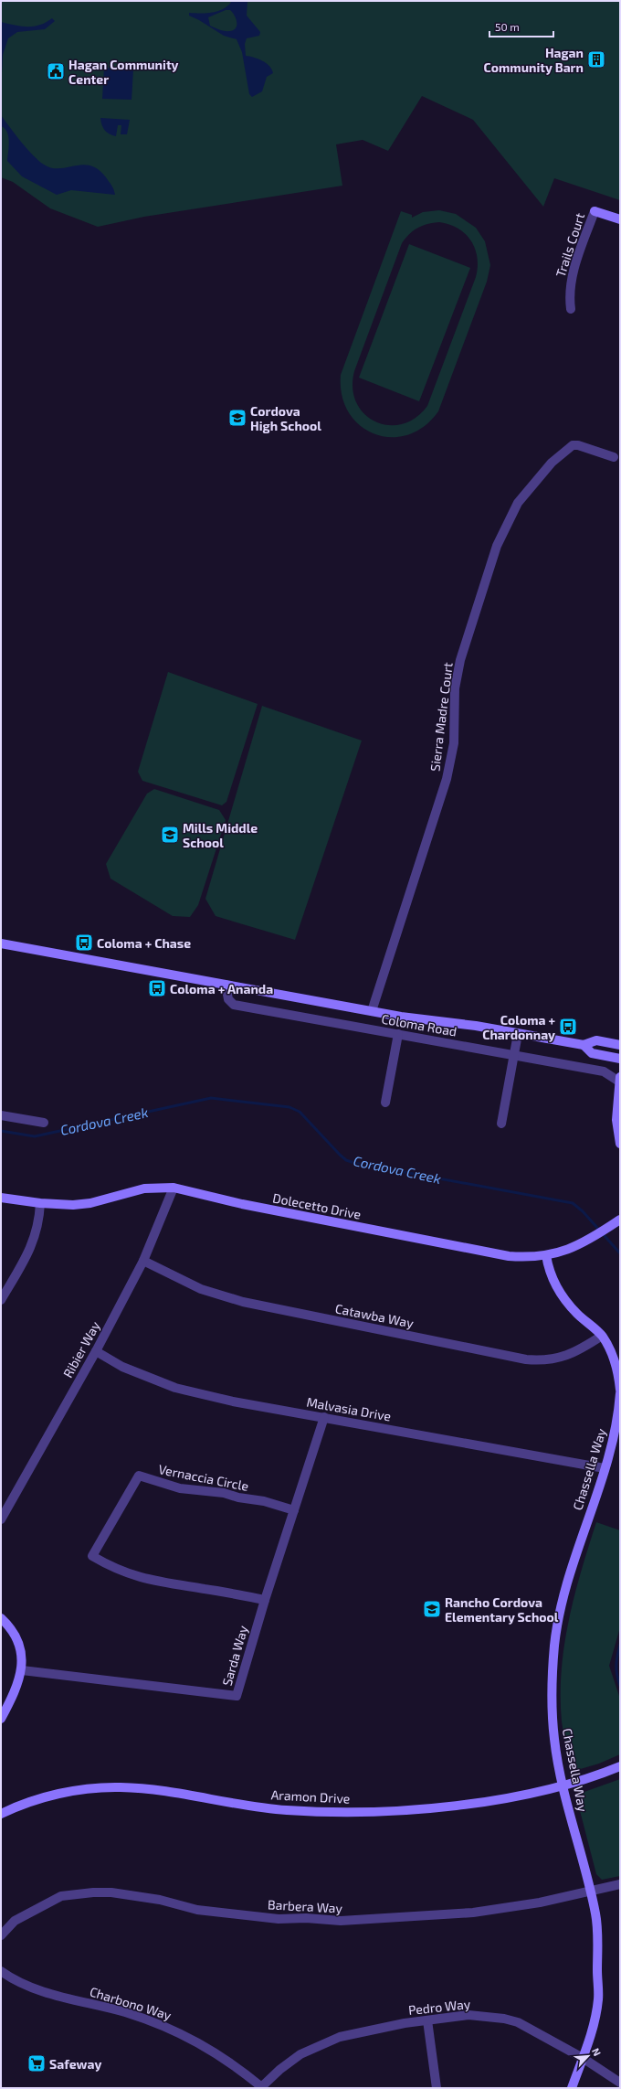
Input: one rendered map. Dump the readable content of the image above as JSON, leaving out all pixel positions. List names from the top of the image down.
{
  "streets": {
    "street": [
      "Trails Court",
      "Sierra Madre Court",
      "Coloma Road",
      "Dolecetto Drive",
      "Catawba Way",
      "Ribier Way",
      "Malvasia Drive",
      "Chassella Way",
      "Vernaccia Circle",
      "Sarda Way",
      "Aramon Drive",
      "Barbera Way",
      "Charbono Way",
      "Pedro Way"
    ]
  },
  "crossings": [
    ["Sierra Madre Court", "Coloma Road"],
    ["Dolecetto Drive", "Ribier Way"],
    ["Catawba Way", "Ribier Way"],
    ["Ribier Way", "Malvasia Drive"],
    ["Malvasia Drive", "Chassella Way"],
    ["Malvasia Drive", "Sarda Way"],
    ["Chassella Way", "Aramon Drive"],
    ["Chassella Way", "Barbera Way"],
    ["Chassella Way", "Pedro Way"],
    ["Vernaccia Circle", "Sarda Way"],
    ["Charbono Way", "Pedro Way"]
  ],
  "water": ["Cordova Creek"],
  "places": {
    "building": ["Hagan Community Barn"],
    "public building": ["Hagan Community Center"],
    "school or university": ["Cordova High School", "Mills Middle School", "Rancho Cordova Elementary School"],
    "bus stop": ["Coloma + Chase", "Coloma + Ananda", "Coloma + Chardonnay"],
    "supermarket": ["Safeway"]
  },
  "scale_bar": "50 m",
  "north": "top right"
}
